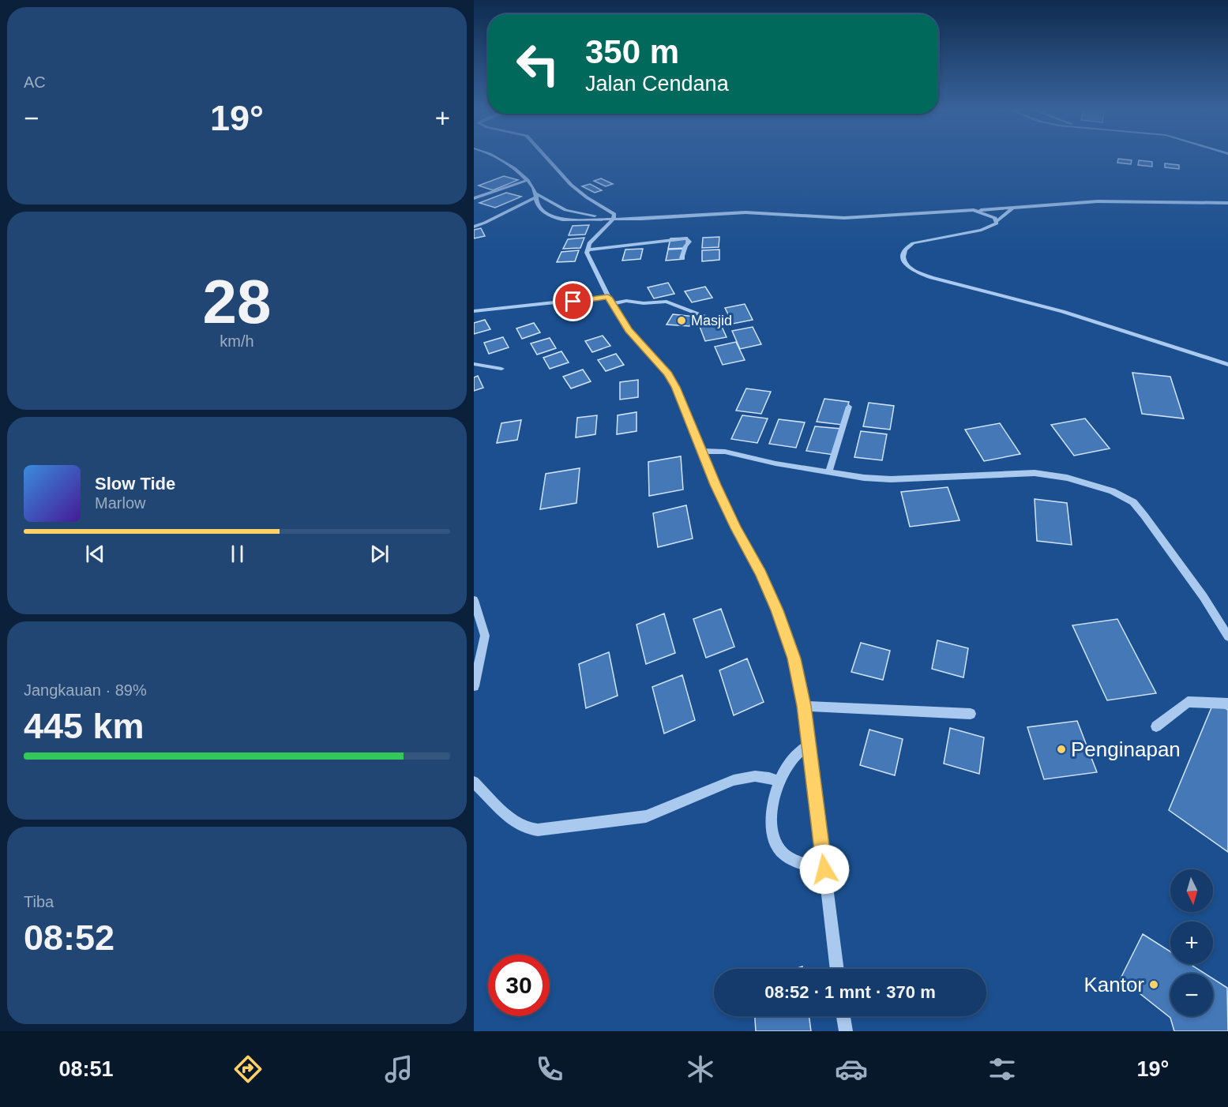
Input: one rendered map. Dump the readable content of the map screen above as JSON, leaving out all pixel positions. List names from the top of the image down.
{
  "places": ["Masjid", "Penginapan", "Kantor"],
  "north": "bottom",
  "page": {
    "tile": [
      "AC",
      ["28", "km/h"],
      ["Jangkauan · 89%", "445 km"],
      ["Tiba", "08:52"]
    ],
    "turn": ["350 m", "Jalan Cendana"],
    "heat": ["−", "19°", "+"],
    "song": ["Slow Tide", "Marlow"],
    "map_buttons": ["+", "−"],
    "limit": "30",
    "trip": "08:52 · 1 mnt · 370 m",
    "tabs": ["08:51", "19°"]
  }
}
